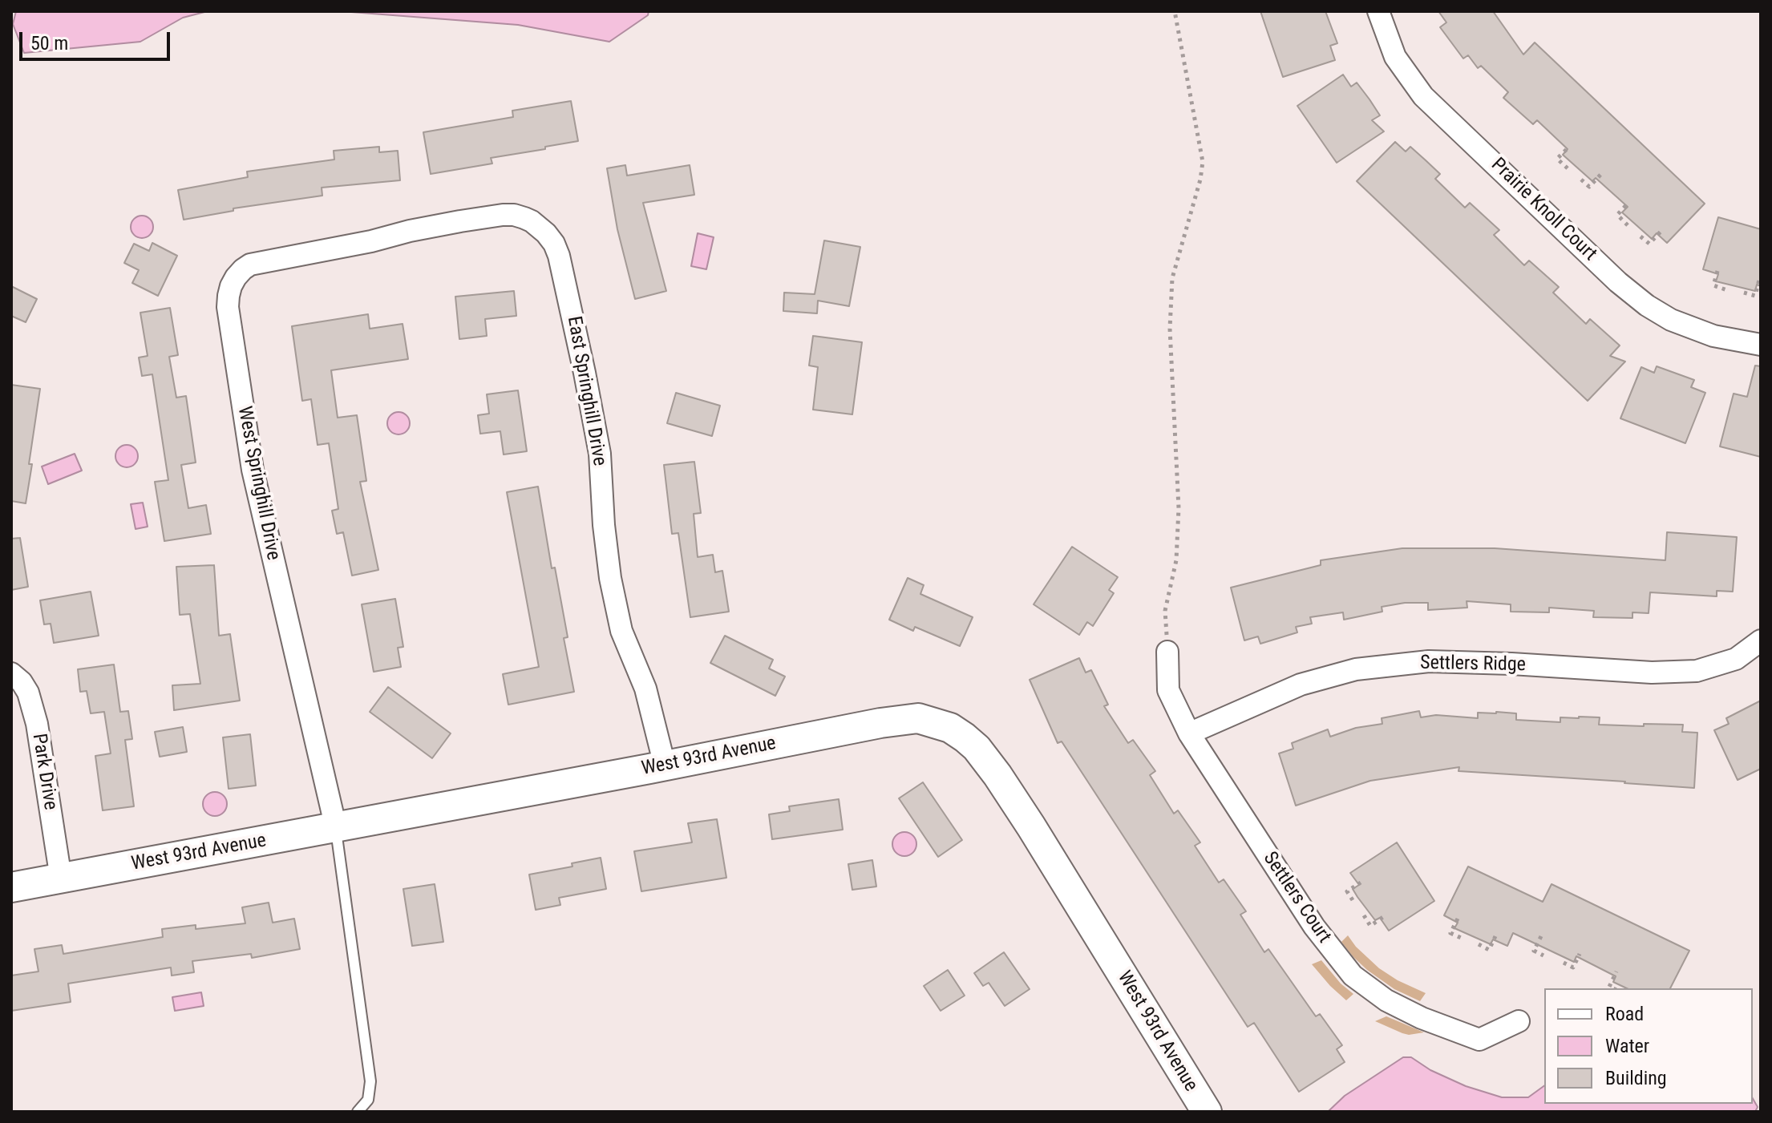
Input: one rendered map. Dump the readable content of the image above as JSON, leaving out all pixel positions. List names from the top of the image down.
{
  "streets": {
    "street": [
      "Prairie Knoll Court",
      "East Springhill Drive",
      "West Springhill Drive",
      "Settlers Ridge",
      "West 93rd Avenue",
      "Park Drive",
      "Settlers Court"
    ]
  },
  "crossings": [
    ["East Springhill Drive", "West Springhill Drive"],
    ["East Springhill Drive", "West 93rd Avenue"],
    ["West Springhill Drive", "West 93rd Avenue"],
    ["Settlers Ridge", "Settlers Court"],
    ["West 93rd Avenue", "Park Drive"]
  ],
  "legend": ["Road", "Water", "Building"],
  "scale_bar": "50 m"
}
